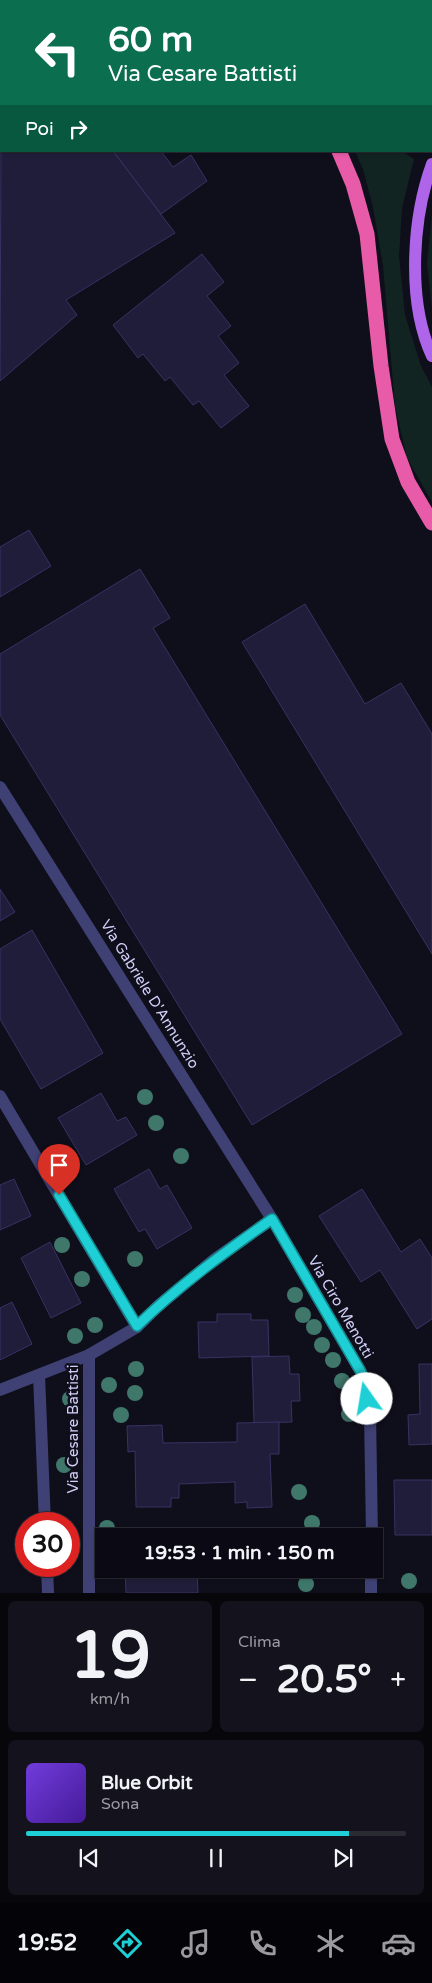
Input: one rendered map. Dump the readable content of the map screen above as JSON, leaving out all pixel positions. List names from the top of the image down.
{
  "streets": {
    "street": ["Via Gabriele D'Annunzio", "Via Ciro Menotti", "Via Cesare Battisti"]
  },
  "crossings": [
    ["Via Gabriele D'Annunzio", "Via Ciro Menotti"],
    ["Via Gabriele D'Annunzio", "Via Cesare Battisti"],
    ["Via Ciro Menotti", "Via Cesare Battisti"]
  ],
  "page": {
    "turn": ["60 m", "Via Cesare Battisti"],
    "then": "Poi",
    "limit": "30",
    "trip": "19:53 · 1 min · 150 m",
    "tile": [
      ["19", "km/h"],
      "Clima"
    ],
    "heat": ["−", "20.5°", "+"],
    "song": ["Blue Orbit", "Sona"],
    "tabs": "19:52"
  }
}
